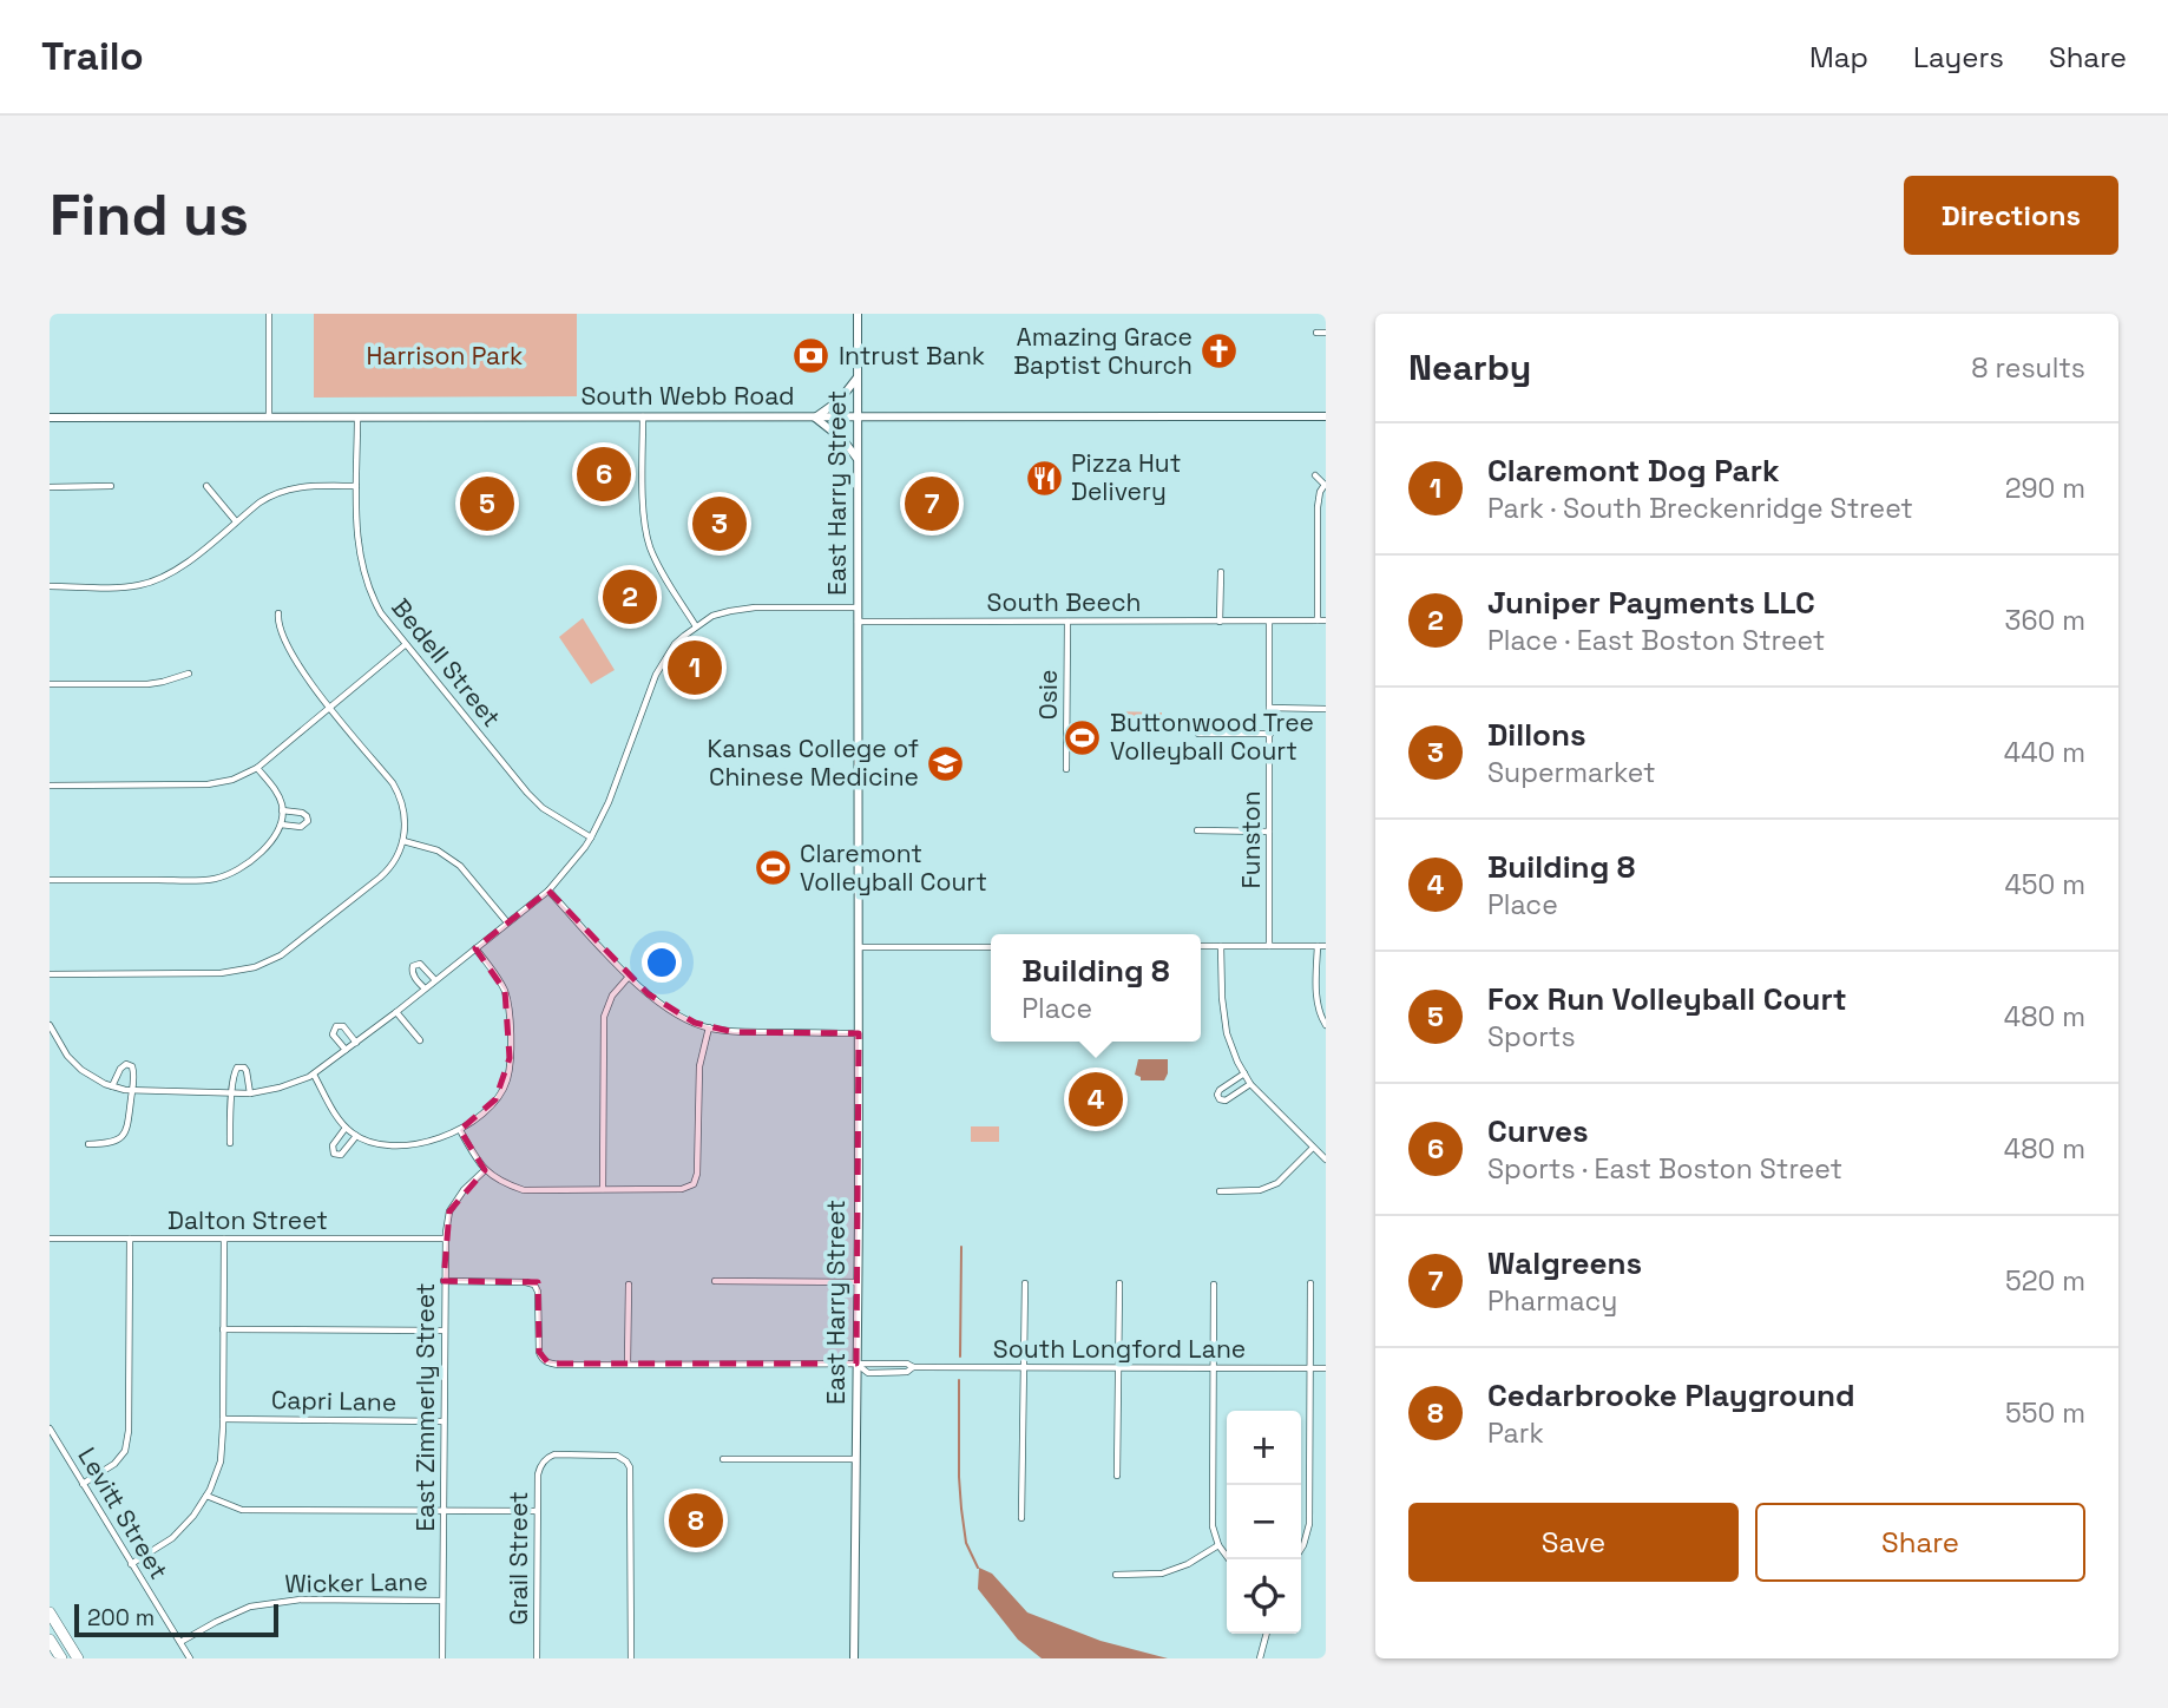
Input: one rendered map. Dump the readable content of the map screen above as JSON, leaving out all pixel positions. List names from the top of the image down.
{
  "streets": {
    "main road": ["South Webb Road", "East Harry Street"],
    "street": [
      "South Beech",
      "Bedell Street",
      "Osie",
      "Funston",
      "Dalton Street",
      "South Longford Lane",
      "Capri Lane",
      "East Zimmerly Street",
      "Levitt Street",
      "Grail Street",
      "Wicker Lane"
    ]
  },
  "crossings": [
    ["South Webb Road", "East Harry Street"],
    ["South Webb Road", "Bedell Street"],
    ["East Harry Street", "South Beech"],
    ["East Harry Street", "South Longford Lane"],
    ["South Beech", "Osie"],
    ["Dalton Street", "East Zimmerly Street"],
    ["South Longford Lane", "East Zimmerly Street"],
    ["Capri Lane", "East Zimmerly Street"],
    ["East Zimmerly Street", "Wicker Lane"],
    ["Levitt Street", "Wicker Lane"]
  ],
  "parks": ["Harrison Park"],
  "places": {
    "church": ["Amazing Grace Baptist Church"],
    "bank": ["Intrust Bank"],
    "restaurant": ["Pizza Hut Delivery"],
    "sports": ["Buttonwood Tree Volleyball Court", "Claremont Volleyball Court"],
    "school or university": ["Kansas College of Chinese Medicine"]
  },
  "scale_bar": "200 m",
  "page": {
    "header": "Trailo",
    "nav": ["Map", "Layers", "Share"],
    "buttons": [
      "Directions",
      ["Save", "Share"]
    ],
    "title": "Find us",
    "heading": ["Nearby", "8 results"],
    "list": [
      {
        "mark": "1",
        "name": "Claremont Dog Park",
        "note": "Park · South Breckenridge Street",
        "value": "290 m"
      },
      {
        "mark": "2",
        "name": "Juniper Payments LLC",
        "note": "Place · East Boston Street",
        "value": "360 m"
      },
      {
        "mark": "3",
        "name": "Dillons",
        "note": "Supermarket",
        "value": "440 m"
      },
      {
        "mark": "4",
        "name": "Building 8",
        "note": "Place",
        "value": "450 m"
      },
      {
        "mark": "5",
        "name": "Fox Run Volleyball Court",
        "note": "Sports",
        "value": "480 m"
      },
      {
        "mark": "6",
        "name": "Curves",
        "note": "Sports · East Boston Street",
        "value": "480 m"
      },
      {
        "mark": "7",
        "name": "Walgreens",
        "note": "Pharmacy",
        "value": "520 m"
      },
      {
        "mark": "8",
        "name": "Cedarbrooke Playground",
        "note": "Park",
        "value": "550 m"
      }
    ],
    "pins": [
      "6",
      "5",
      "7",
      "3",
      "2",
      "1",
      "4",
      "8"
    ],
    "popup": ["Building 8", "Place"],
    "map_buttons": ["+", "−"],
    "scale": "200 m"
  }
}
